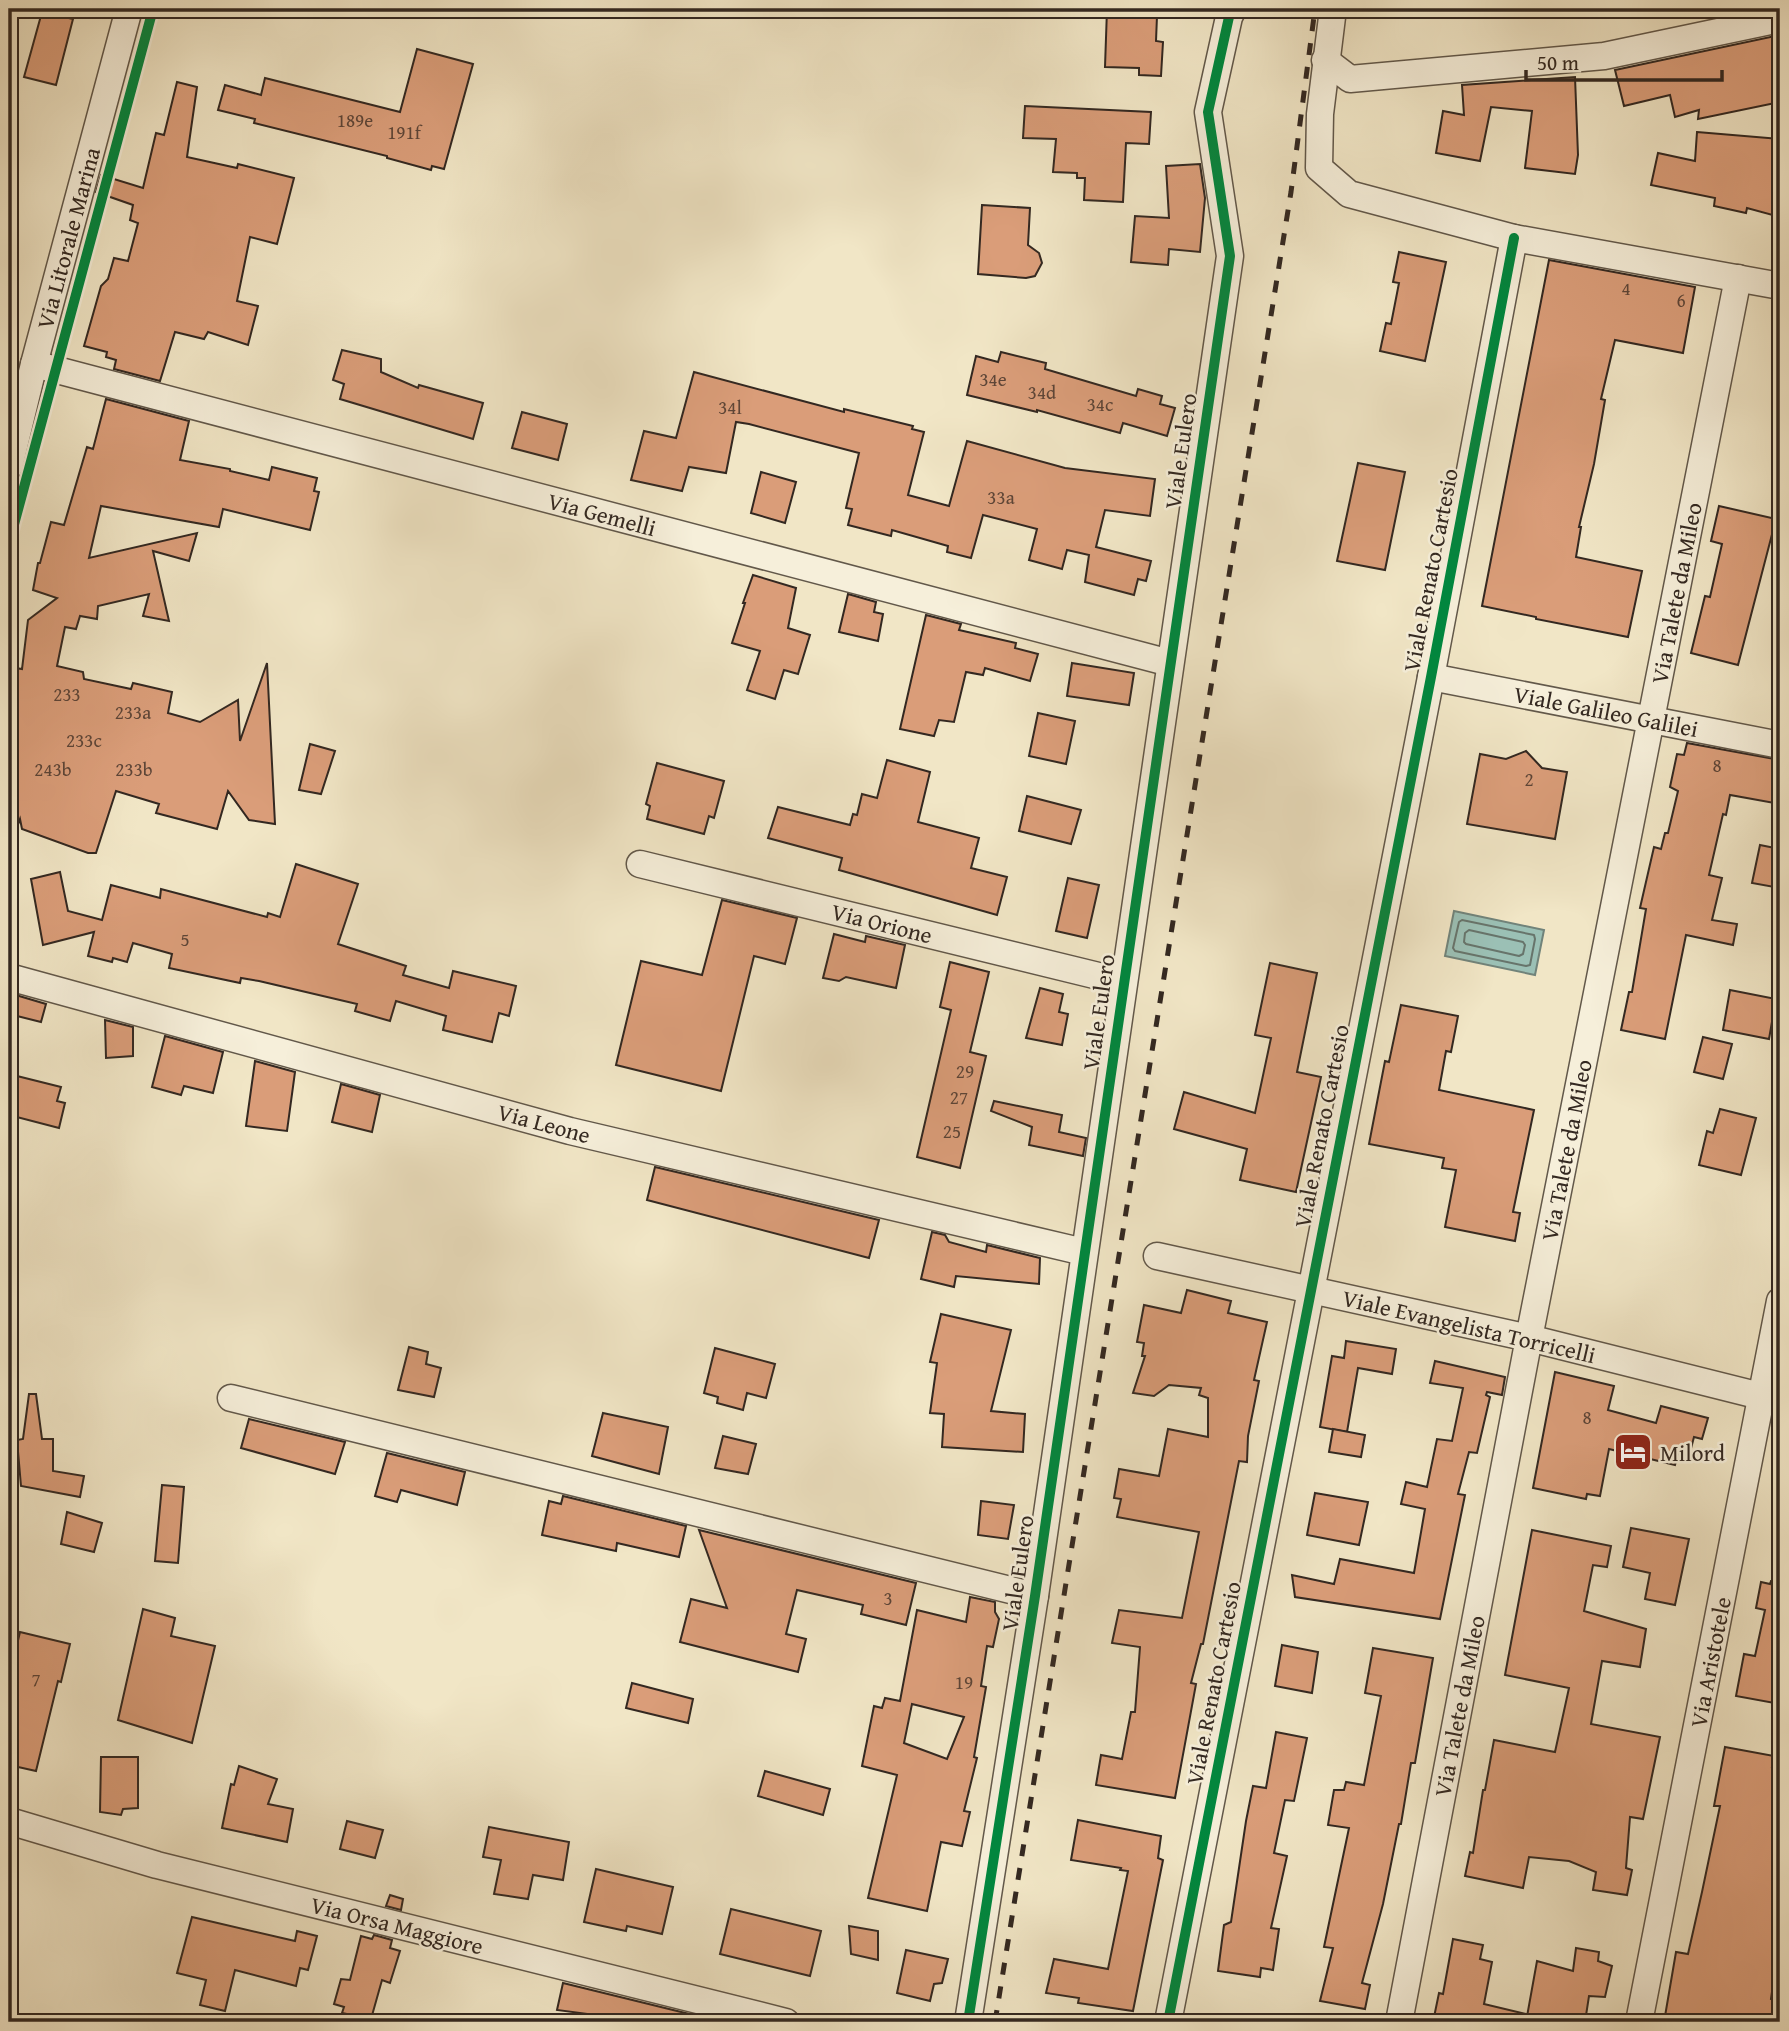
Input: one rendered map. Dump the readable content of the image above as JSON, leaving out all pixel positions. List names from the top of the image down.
{
  "streets": {
    "street": [
      "Via Litorale Marina",
      "Viale Eulero",
      "Via Gemelli",
      "Viale Renato Cartesio",
      "Via Talete da Mileo",
      "Viale Galileo Galilei",
      "Via Orione",
      "Via Leone",
      "Viale Evangelista Torricelli",
      "Via Aristotele",
      "Via Orsa Maggiore"
    ]
  },
  "crossings": [
    ["Via Litorale Marina", "Via Gemelli"],
    ["Viale Eulero", "Via Gemelli"],
    ["Viale Eulero", "Via Orione"],
    ["Viale Eulero", "Via Leone"],
    ["Viale Renato Cartesio", "Viale Galileo Galilei"],
    ["Viale Renato Cartesio", "Viale Evangelista Torricelli"],
    ["Via Talete da Mileo", "Viale Galileo Galilei"],
    ["Via Talete da Mileo", "Viale Evangelista Torricelli"],
    ["Viale Evangelista Torricelli", "Via Aristotele"]
  ],
  "places": {
    "hotel": ["Milord"]
  },
  "house_numbers": [
    "189e",
    "191f",
    "4",
    "6",
    "34e",
    "34d",
    "34c",
    "34l",
    "33a",
    "233",
    "233a",
    "233c",
    "8",
    "243b",
    "233b",
    "2",
    "5",
    "29",
    "27",
    "25",
    "8",
    "3",
    "7",
    "19"
  ],
  "scale_bar": "50 m"
}
